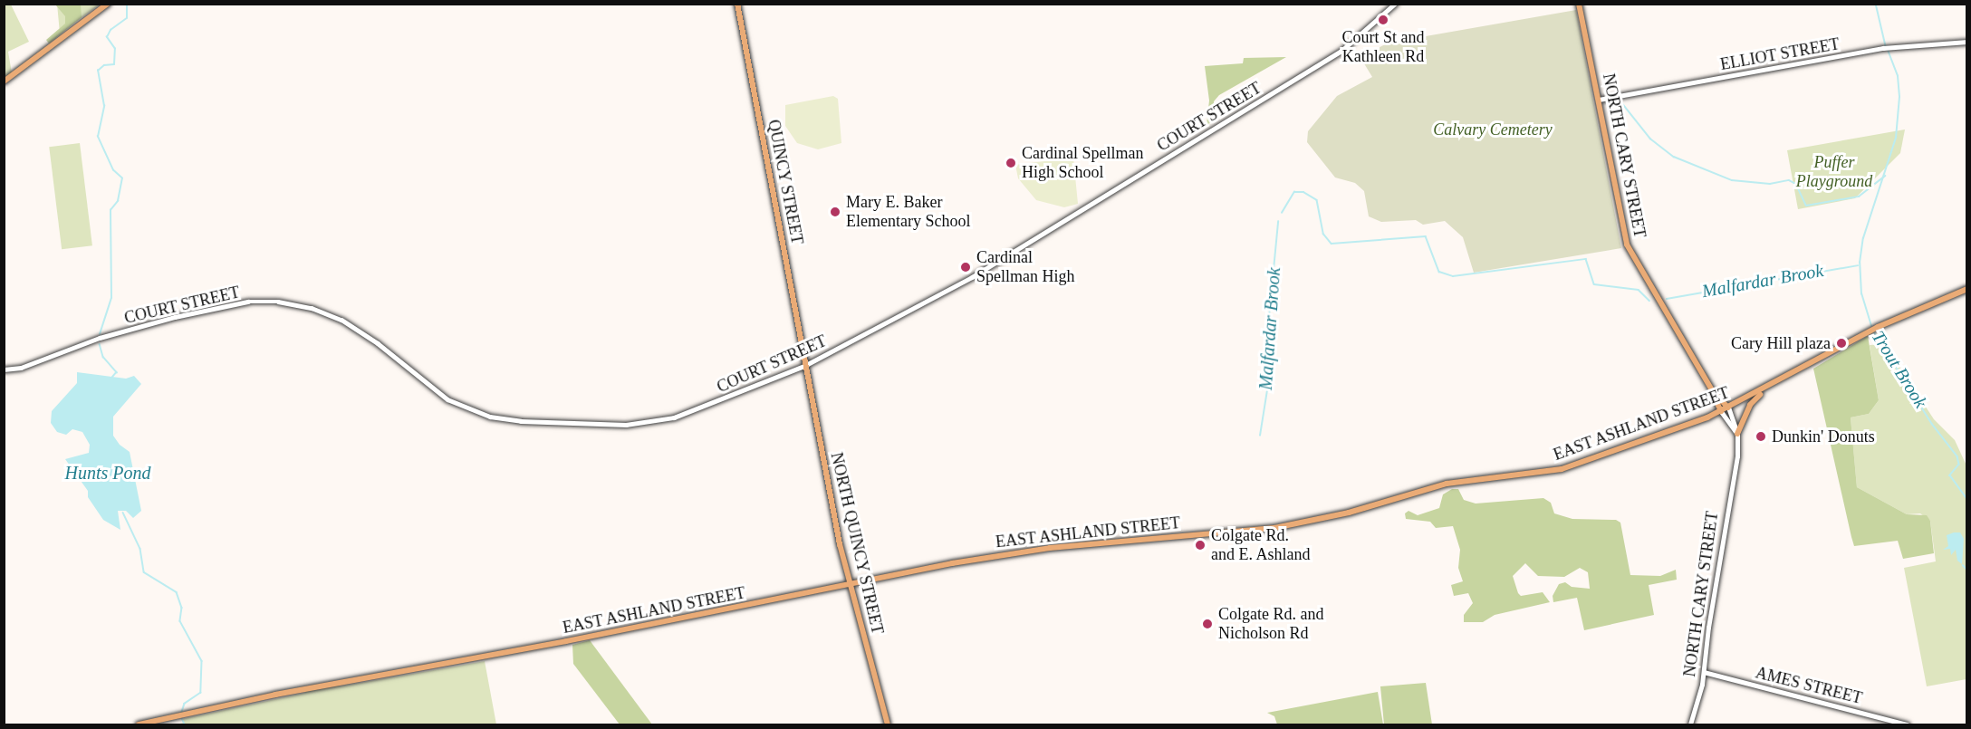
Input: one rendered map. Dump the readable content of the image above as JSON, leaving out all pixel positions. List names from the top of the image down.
{
  "streets": {
    "main road": [
      "NORTH CARY STREET",
      "QUINCY STREET",
      "EAST ASHLAND STREET",
      "NORTH QUINCY STREET"
    ],
    "street": ["ELLIOT STREET", "COURT STREET", "AMES STREET"]
  },
  "crossings": [
    ["ELLIOT STREET", "NORTH CARY STREET"],
    ["COURT STREET", "QUINCY STREET"],
    ["COURT STREET", "NORTH QUINCY STREET"],
    ["NORTH CARY STREET", "EAST ASHLAND STREET"],
    ["NORTH CARY STREET", "AMES STREET"],
    ["QUINCY STREET", "NORTH QUINCY STREET"],
    ["EAST ASHLAND STREET", "NORTH QUINCY STREET"]
  ],
  "water": ["Malfardar Brook", "Trout Brook", "Hunts Pond"],
  "parks": ["Calvary Cemetery", "Puffer Playground"],
  "places": [
    "Court St and Kathleen Rd",
    "Cardinal Spellman High School",
    "Mary E. Baker Elementary School",
    "Cardinal Spellman High",
    "Cary Hill plaza",
    "Dunkin' Donuts",
    "Colgate Rd. and E. Ashland",
    "Colgate Rd. and Nicholson Rd"
  ]
}
